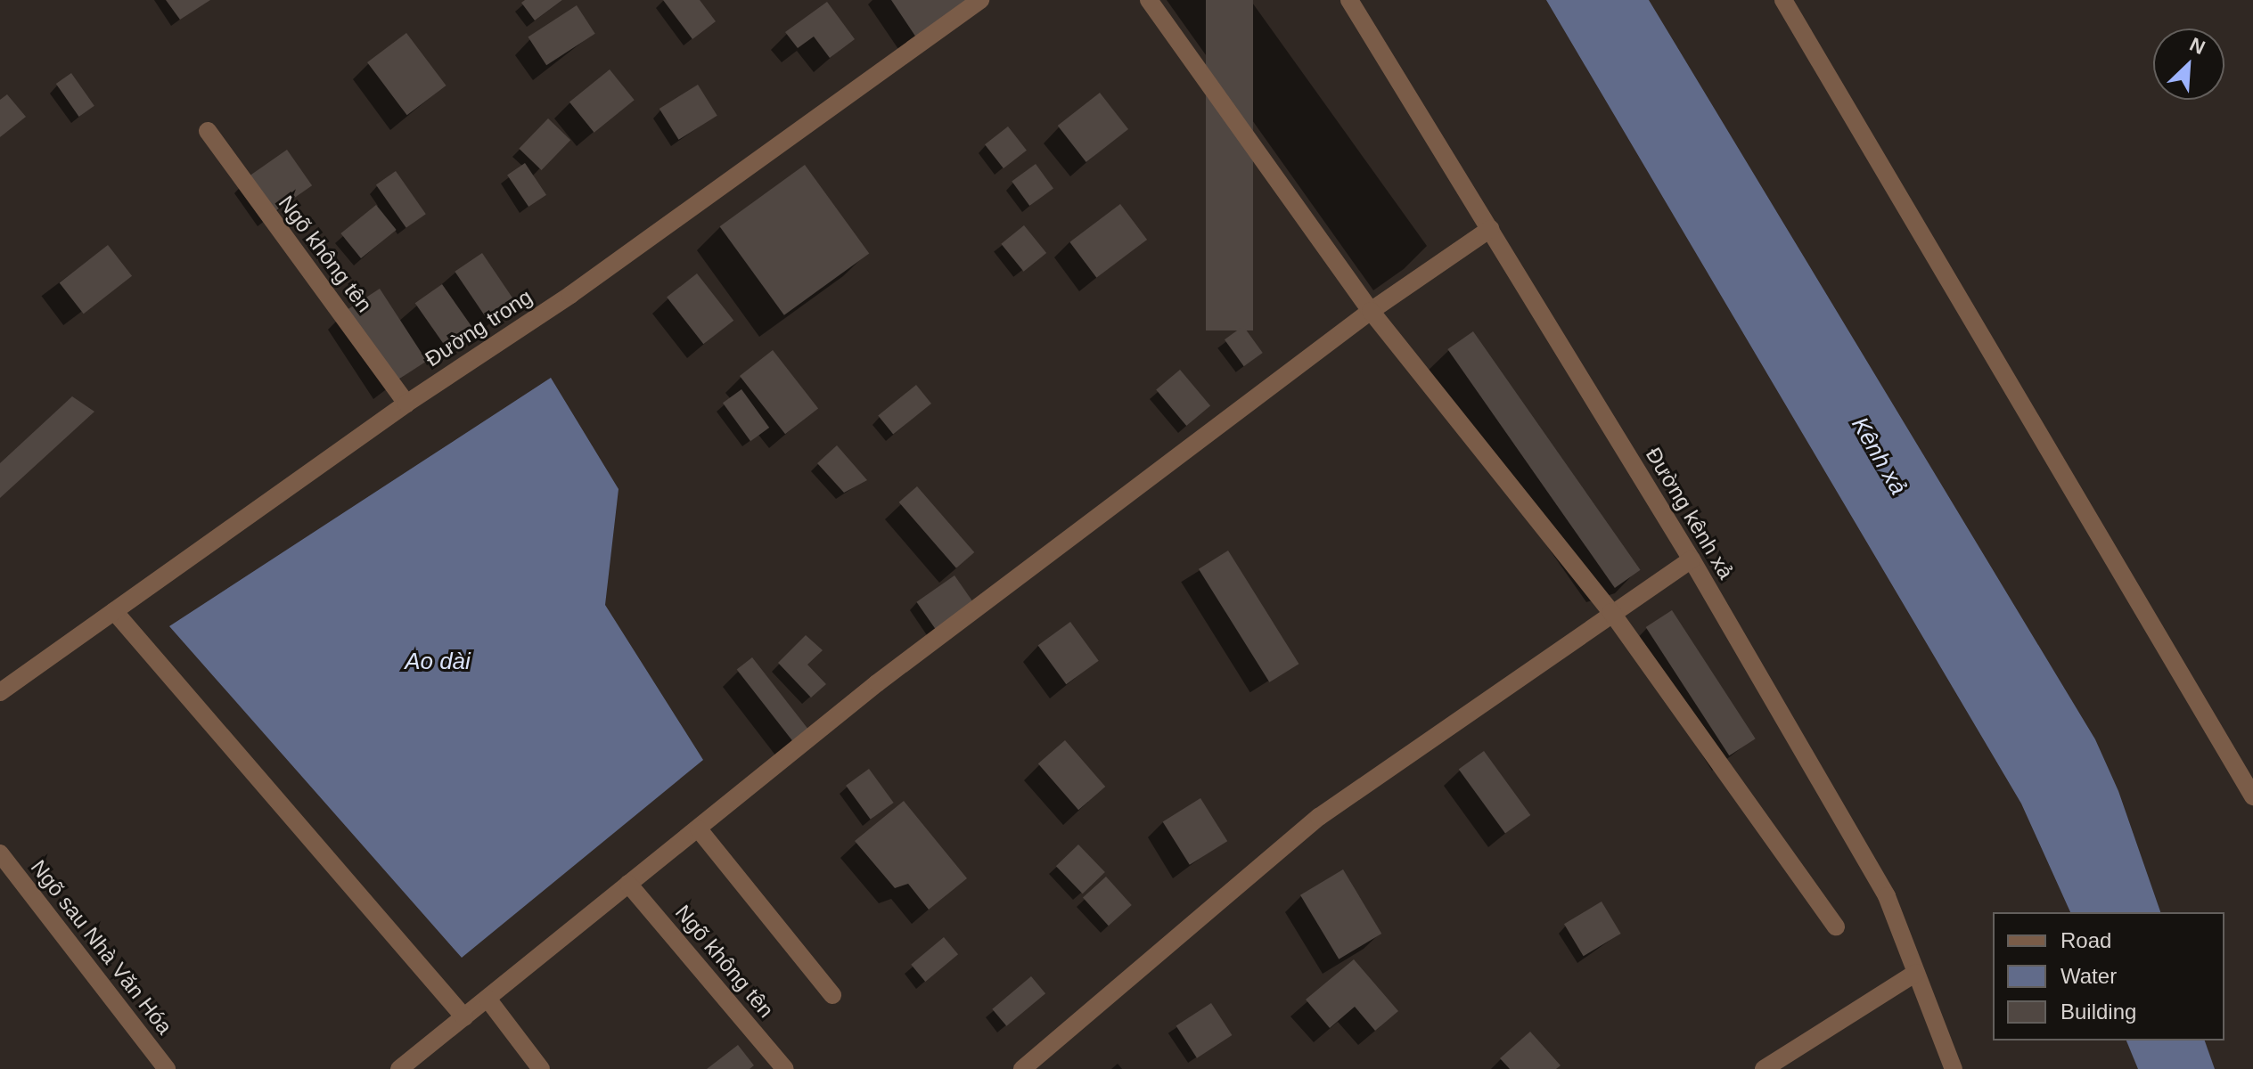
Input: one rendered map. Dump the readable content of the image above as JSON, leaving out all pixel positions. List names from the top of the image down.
{
  "streets": {
    "street": [
      "Ngõ không tên",
      "Đường trong",
      "Đường kênh xả",
      "Ngõ sau Nhà Văn Hóa"
    ]
  },
  "crossings": [
    ["Ngõ không tên", "Đường trong"]
  ],
  "water": ["Kênh xả", "Ao dài"],
  "legend": ["Road", "Water", "Building"],
  "north": "top right"
}
